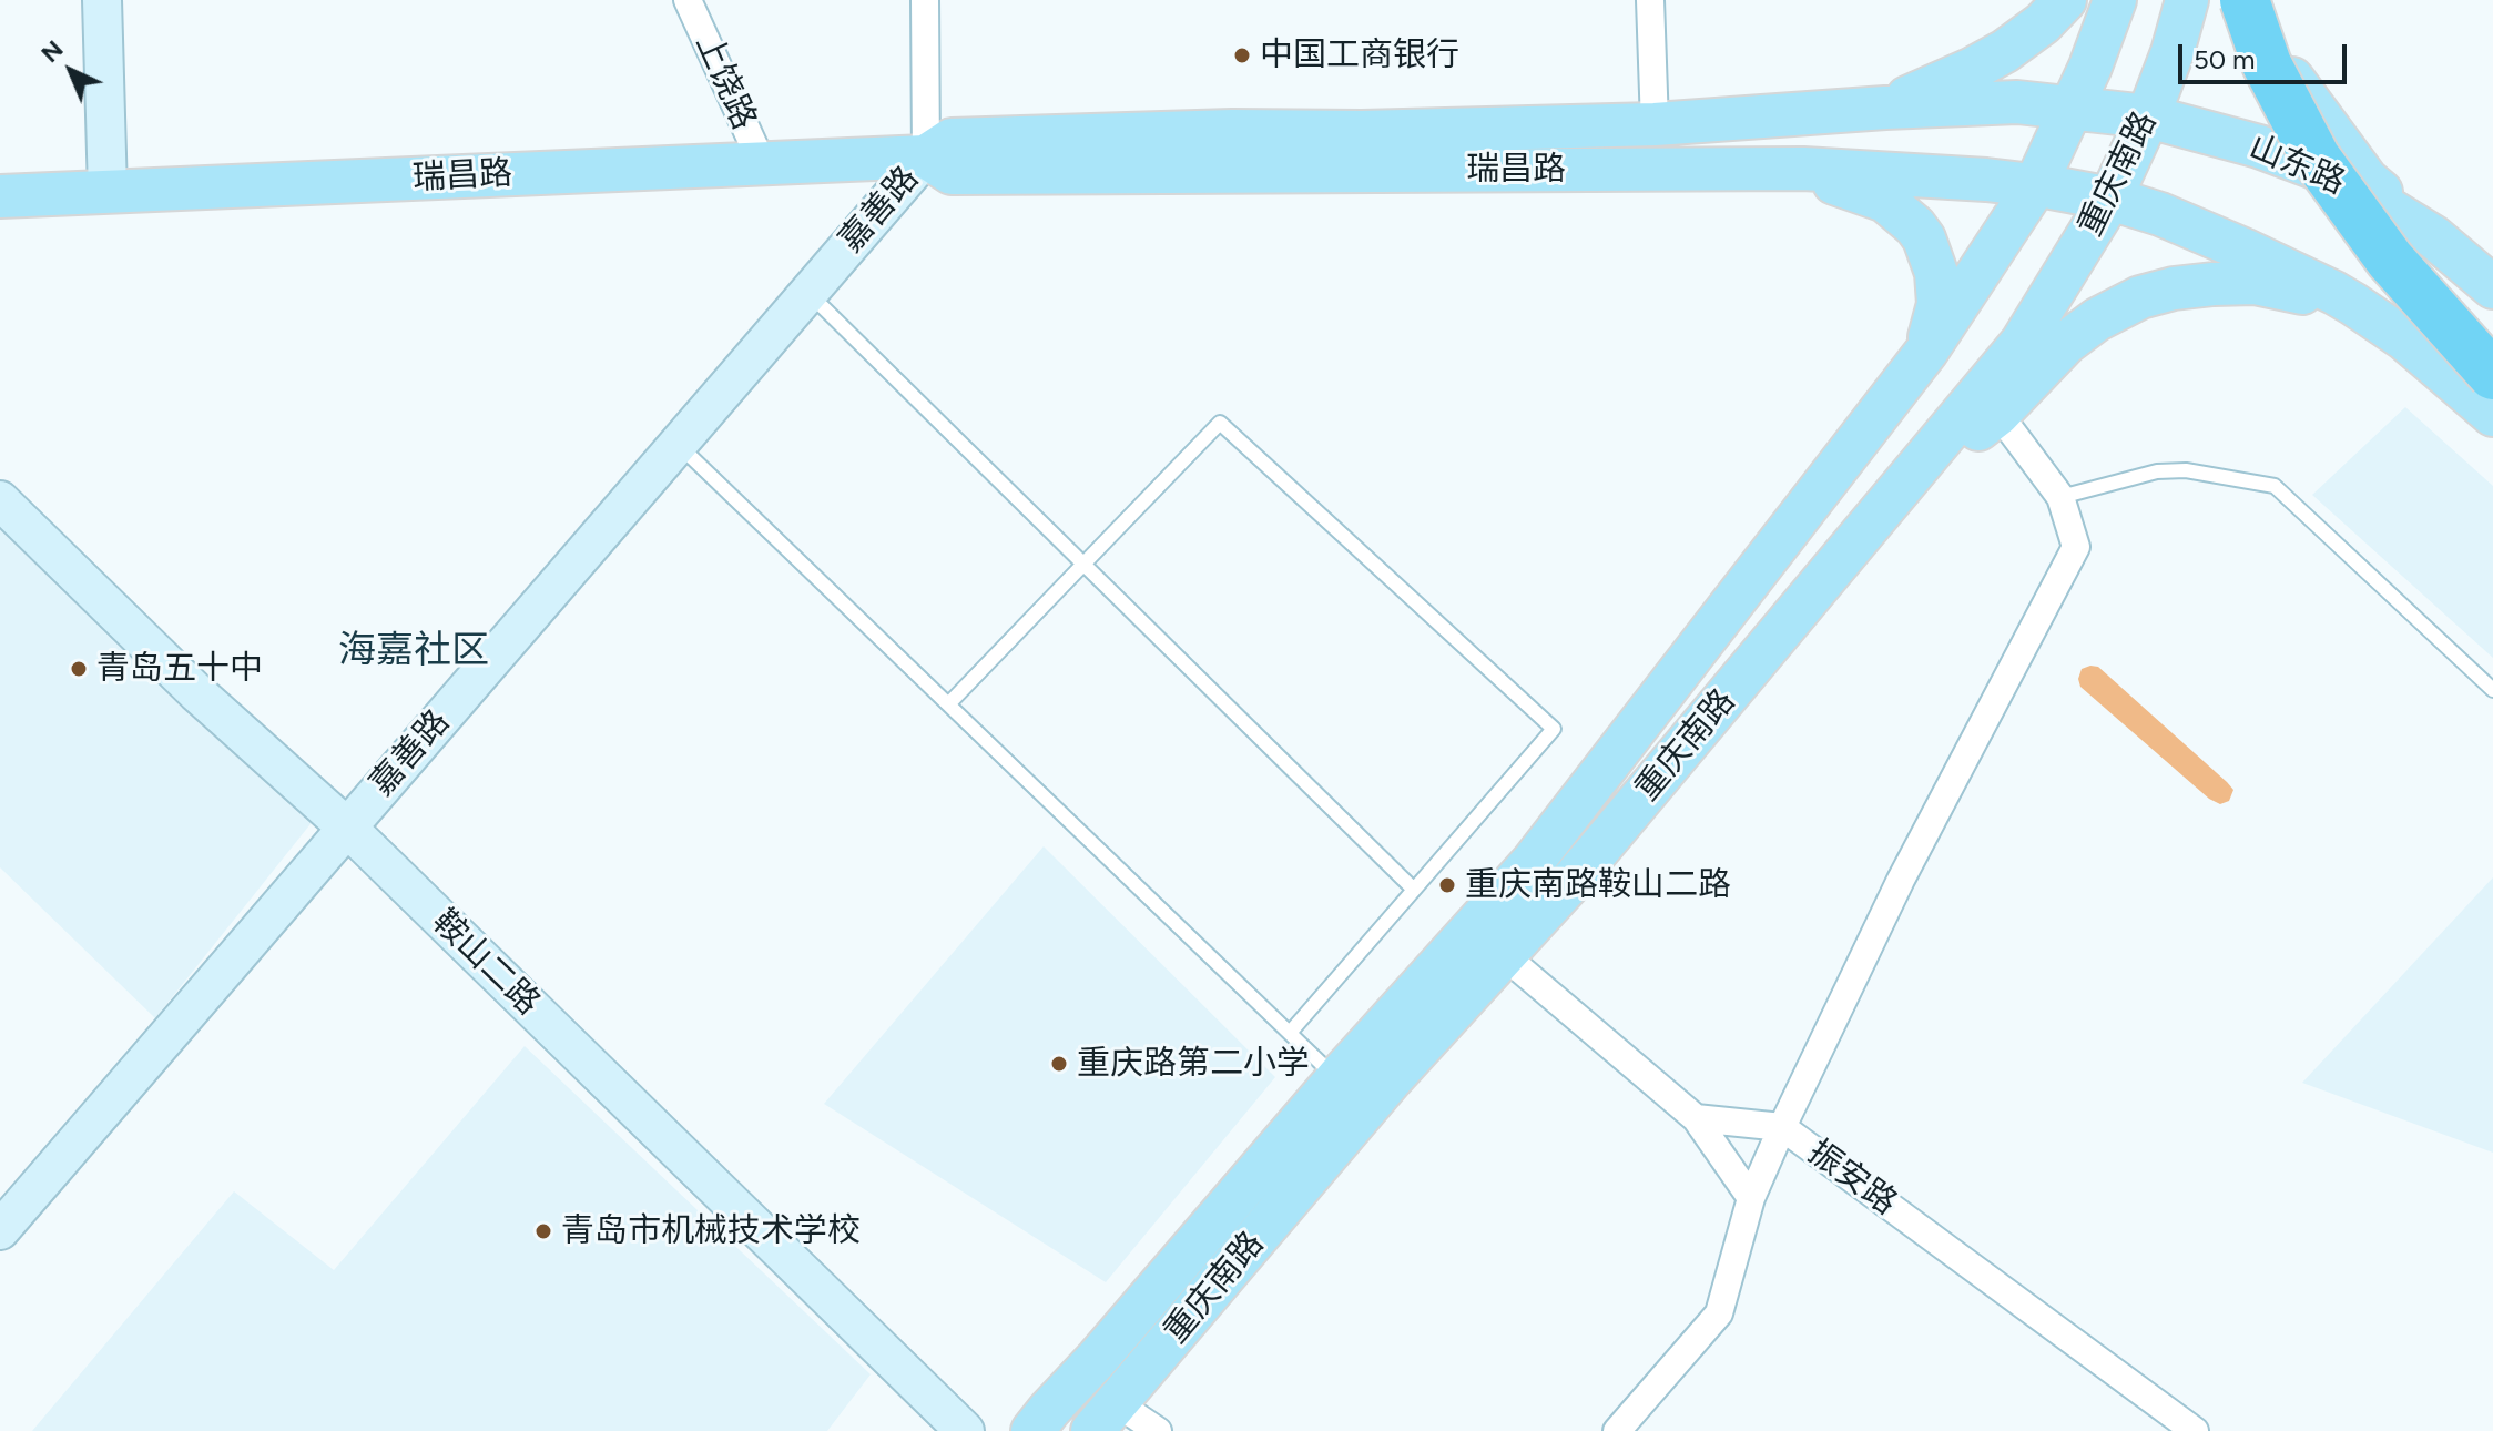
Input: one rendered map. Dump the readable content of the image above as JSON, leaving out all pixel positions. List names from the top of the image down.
{
  "streets": {
    "main road": ["山东路", "瑞昌路", "重庆南路"],
    "street": [
      "上饶路",
      "嘉善路",
      "鞍山二路",
      "振安路"
    ]
  },
  "crossings": [
    ["上饶路", "瑞昌路"],
    ["山东路", "瑞昌路"],
    ["山东路", "重庆南路"],
    ["瑞昌路", "重庆南路"],
    ["瑞昌路", "嘉善路"],
    ["嘉善路", "鞍山二路"]
  ],
  "districts": ["海嘉社区"],
  "places": [
    "中国工商银行",
    "青岛五十中",
    "重庆南路鞍山二路",
    "重庆路第二小学",
    "青岛市机械技术学校"
  ],
  "scale_bar": "50 m",
  "north": "top left"
}
